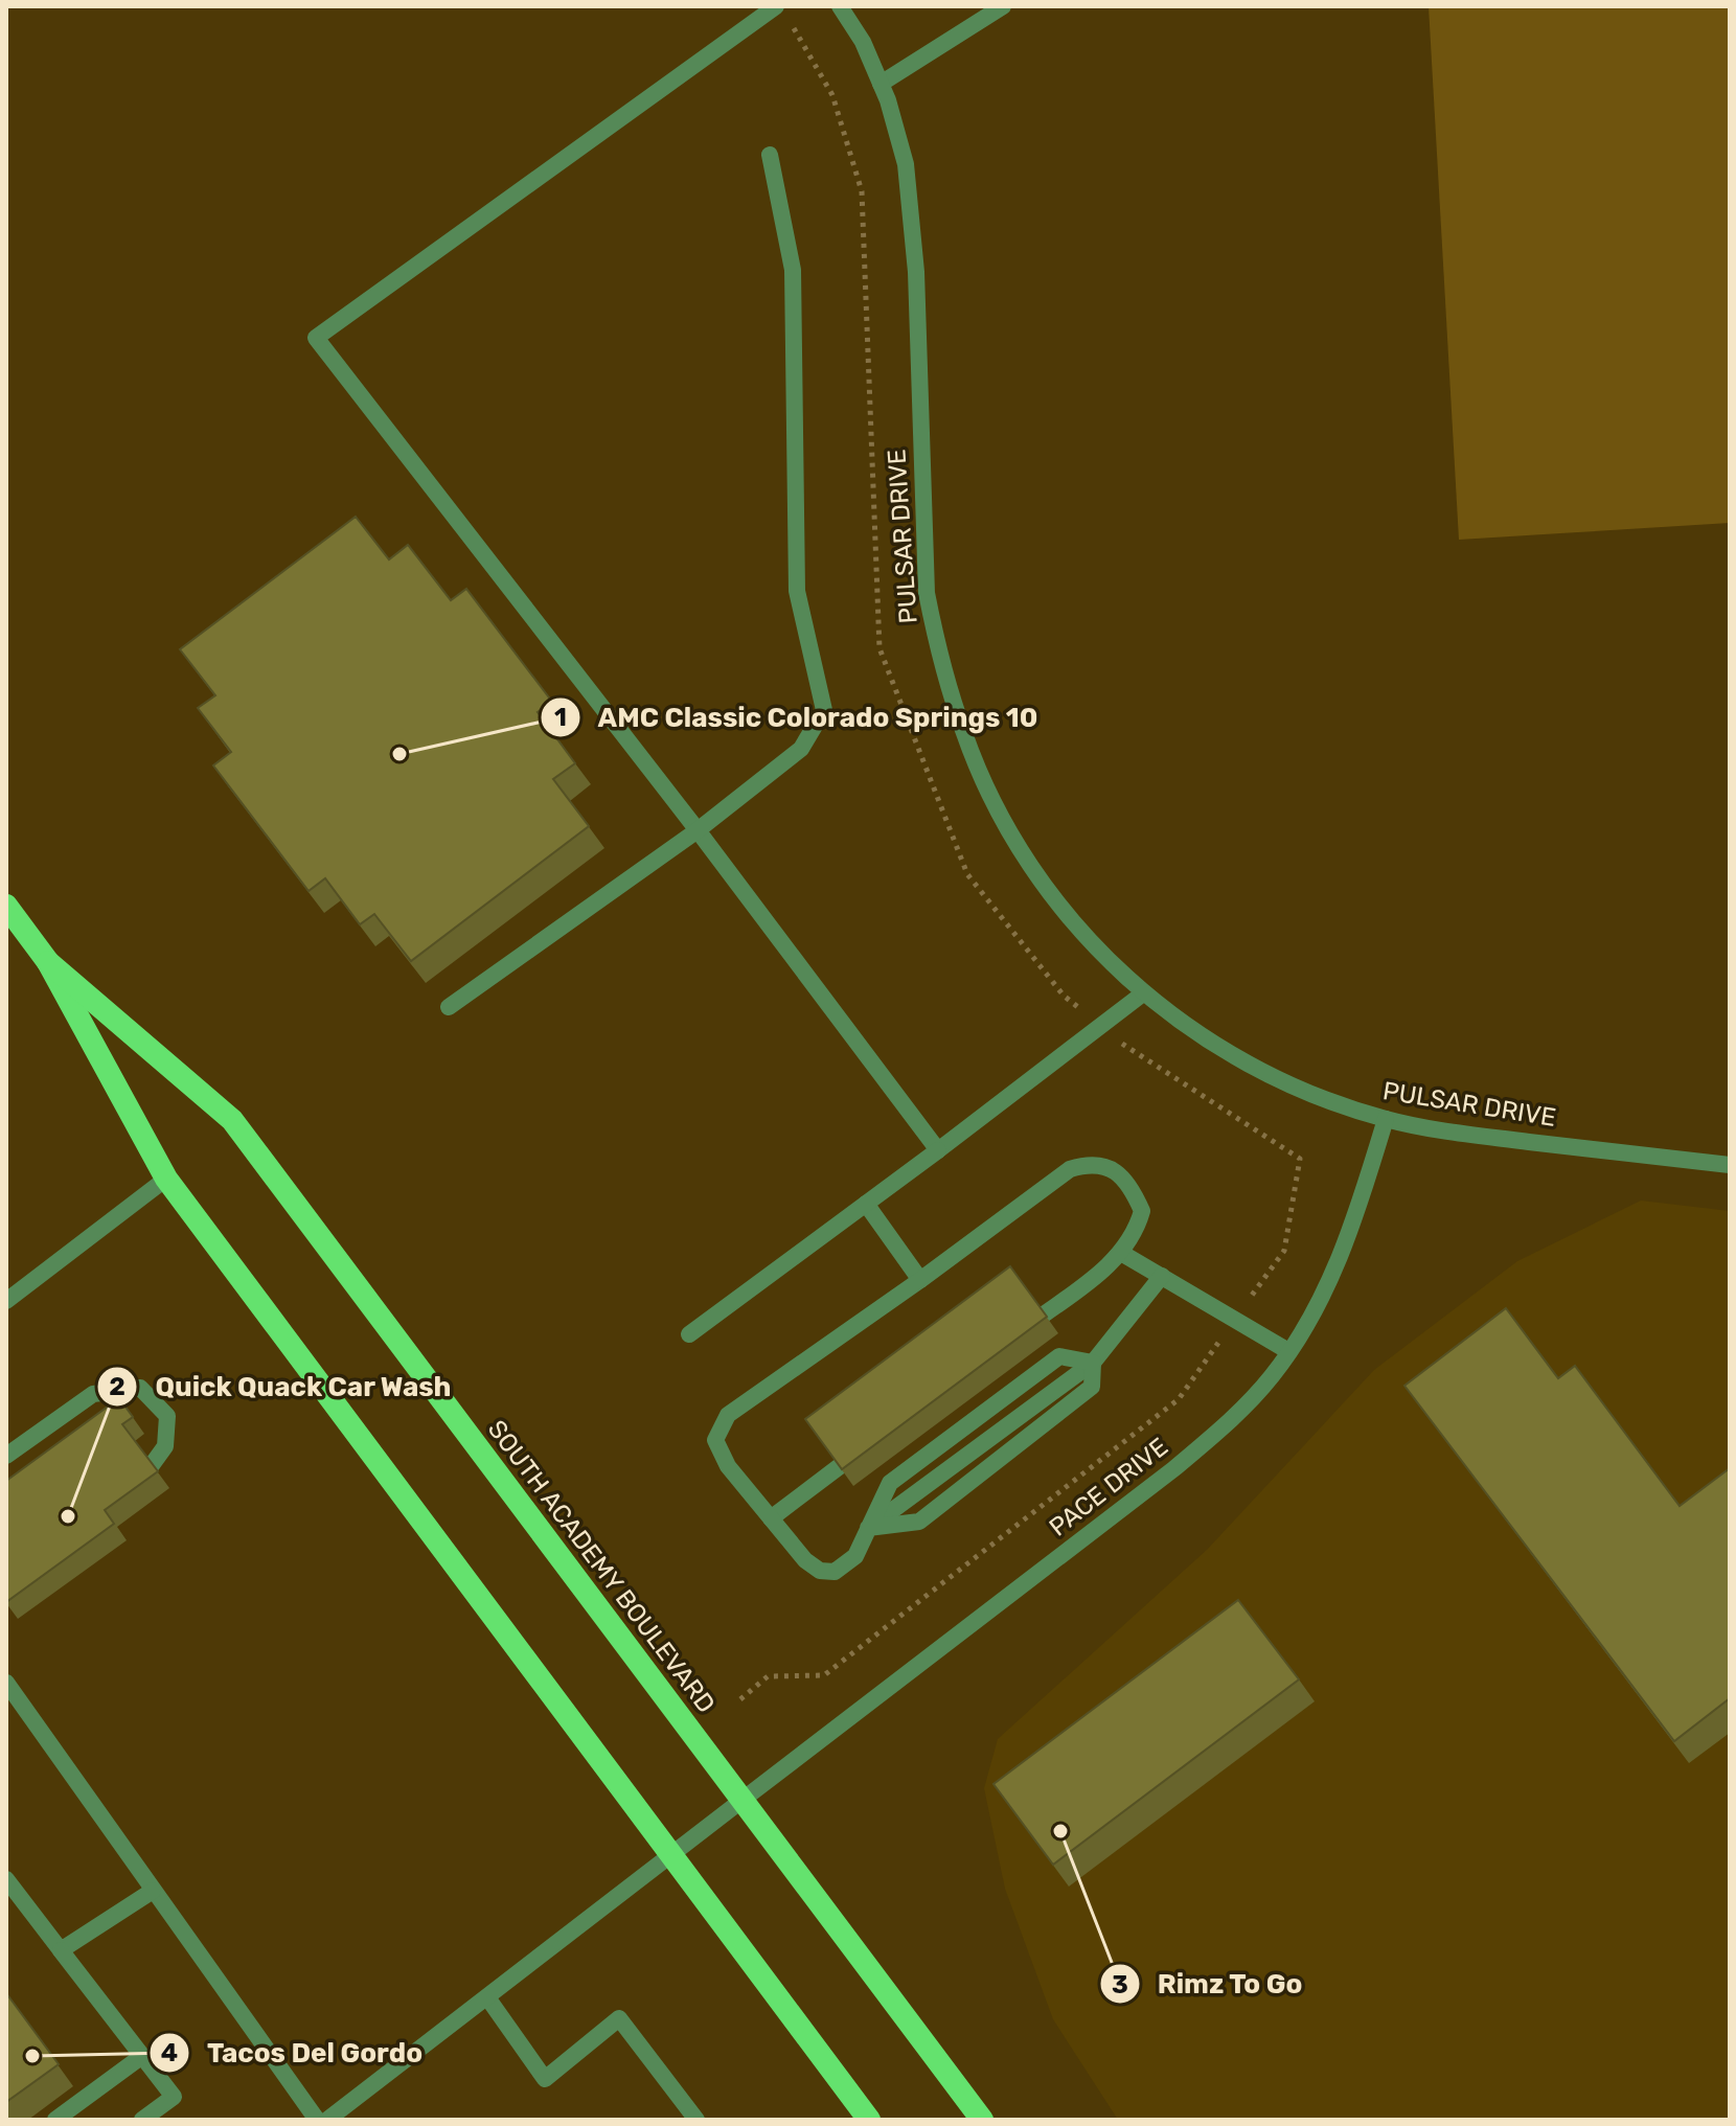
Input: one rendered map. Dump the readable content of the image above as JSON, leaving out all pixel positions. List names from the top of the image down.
{
  "streets": {
    "highway": ["SOUTH ACADEMY BOULEVARD"],
    "street": ["PULSAR DRIVE", "PACE DRIVE"]
  },
  "crossings": [
    ["PULSAR DRIVE", "PACE DRIVE"],
    ["PACE DRIVE", "SOUTH ACADEMY BOULEVARD"]
  ],
  "places": [
    "AMC Classic Colorado Springs 10",
    "Quick Quack Car Wash",
    "Rimz To Go",
    "Tacos Del Gordo"
  ]
}
